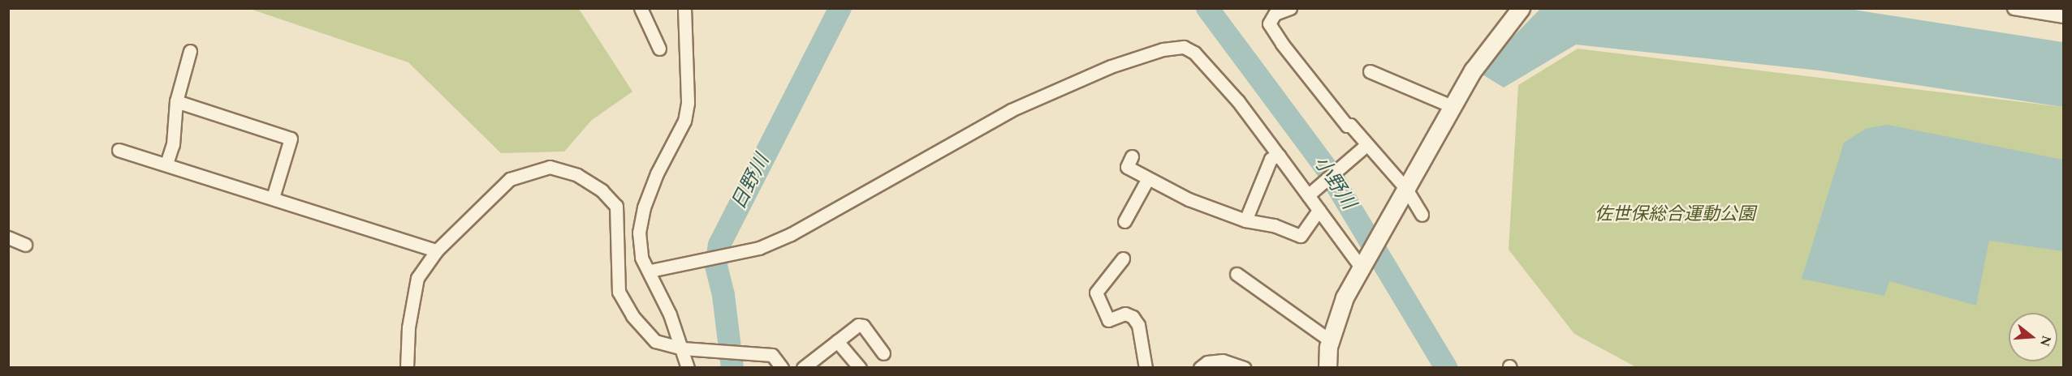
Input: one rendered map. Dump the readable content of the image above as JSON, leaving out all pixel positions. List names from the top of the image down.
{
  "water": ["日野川", "小野川"],
  "parks": ["佐世保総合運動公園"],
  "north": "right"
}
